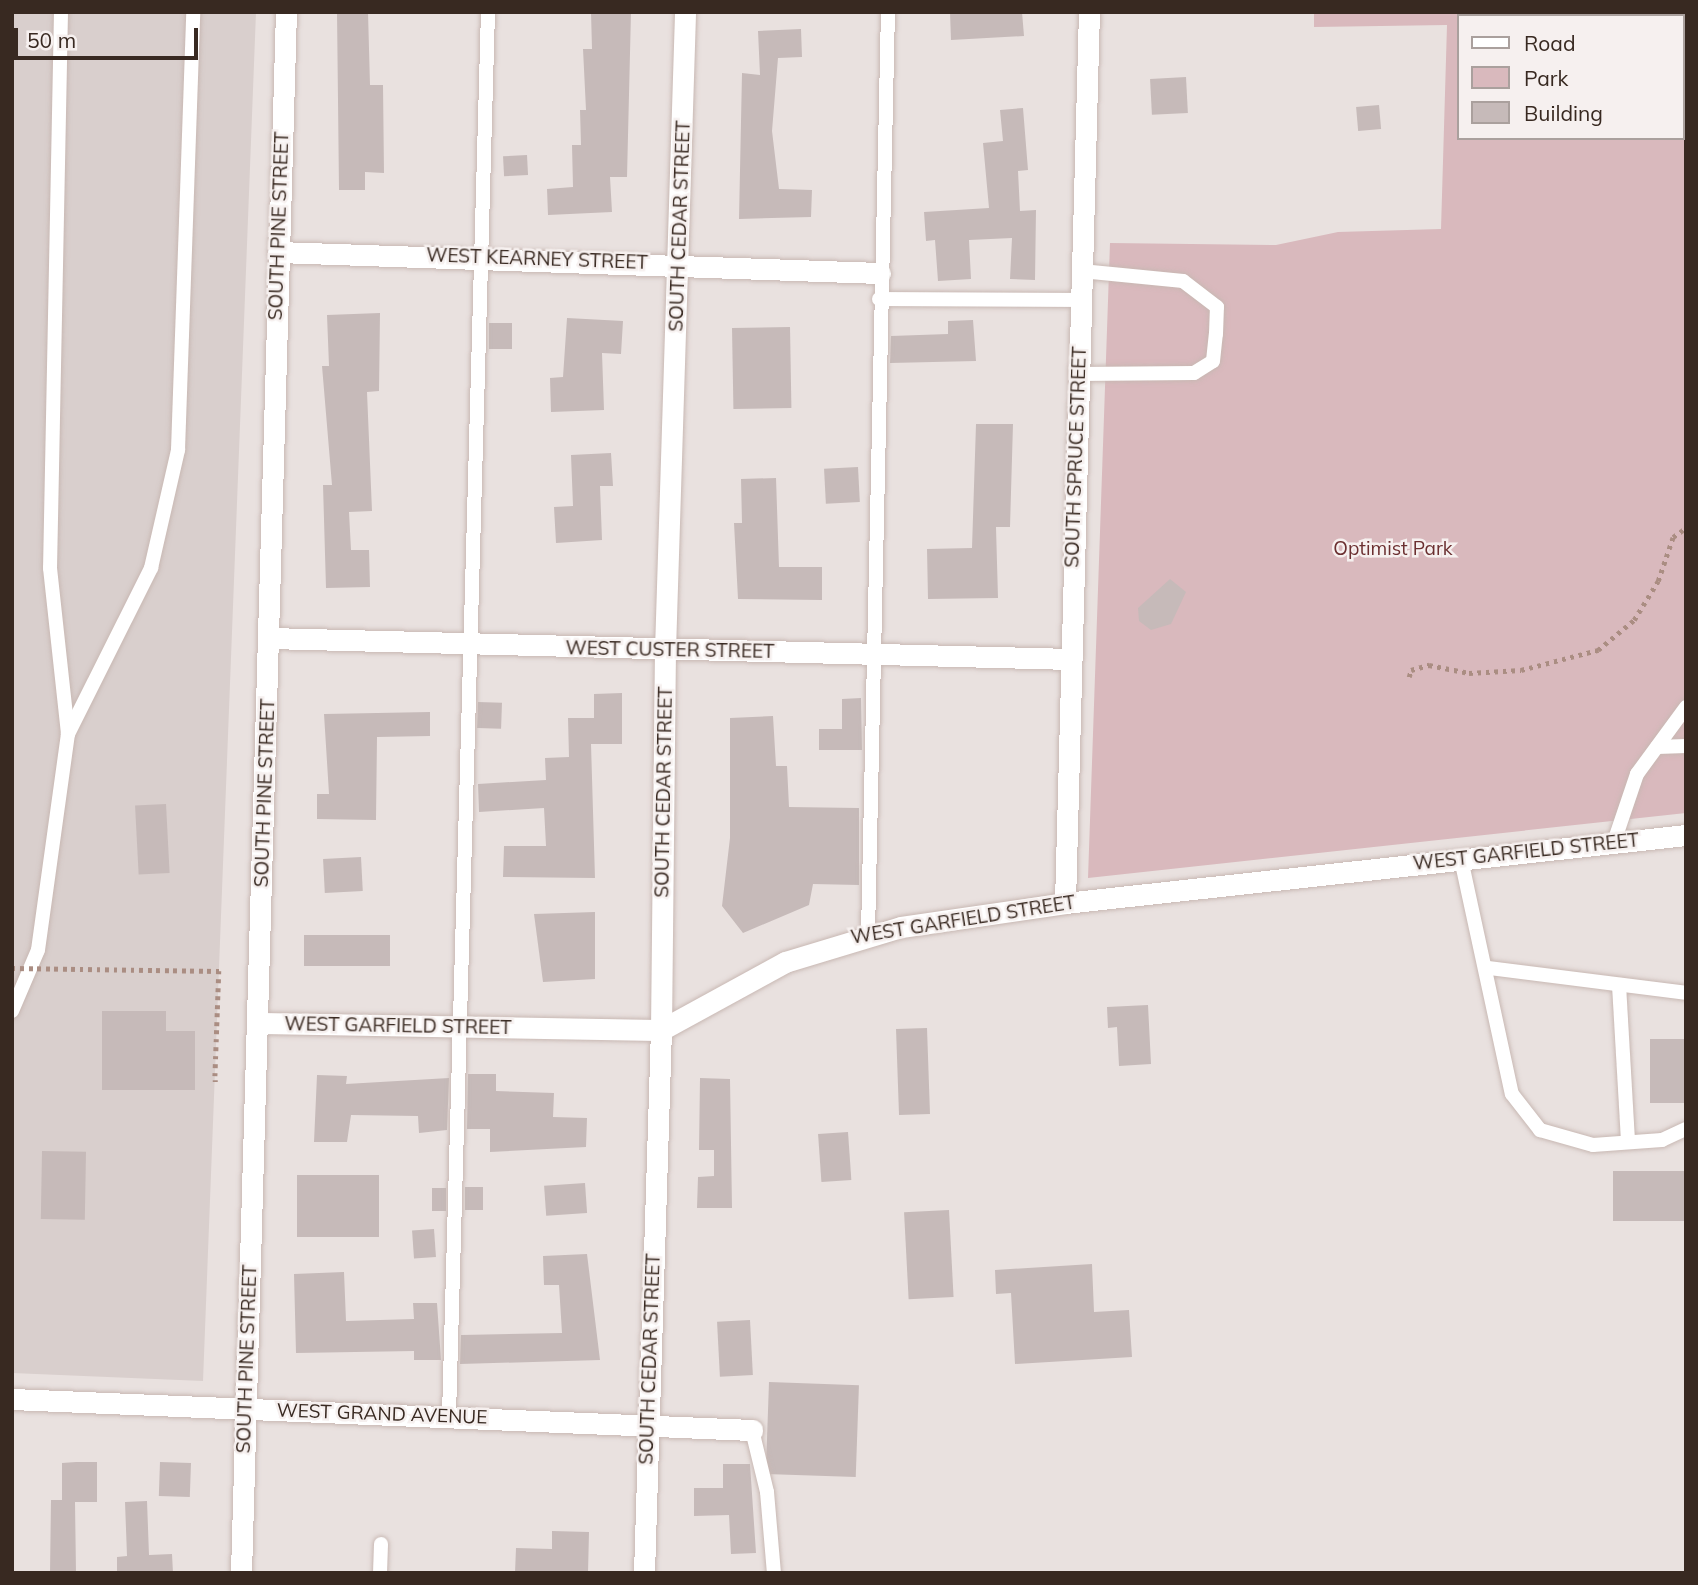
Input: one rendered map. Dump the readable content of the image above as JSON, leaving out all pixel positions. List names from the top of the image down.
{
  "streets": {
    "street": [
      "SOUTH PINE STREET",
      "SOUTH CEDAR STREET",
      "WEST KEARNEY STREET",
      "SOUTH SPRUCE STREET",
      "WEST CUSTER STREET",
      "WEST GARFIELD STREET",
      "WEST GRAND AVENUE"
    ]
  },
  "crossings": [
    ["SOUTH PINE STREET", "WEST KEARNEY STREET"],
    ["SOUTH PINE STREET", "WEST CUSTER STREET"],
    ["SOUTH PINE STREET", "WEST GARFIELD STREET"],
    ["SOUTH PINE STREET", "WEST GRAND AVENUE"],
    ["SOUTH CEDAR STREET", "WEST KEARNEY STREET"],
    ["SOUTH CEDAR STREET", "WEST CUSTER STREET"],
    ["SOUTH CEDAR STREET", "WEST GARFIELD STREET"],
    ["SOUTH CEDAR STREET", "WEST GRAND AVENUE"],
    ["SOUTH SPRUCE STREET", "WEST CUSTER STREET"],
    ["SOUTH SPRUCE STREET", "WEST GARFIELD STREET"]
  ],
  "parks": ["Optimist Park"],
  "legend": ["Road", "Park", "Building"],
  "scale_bar": "50 m"
}
